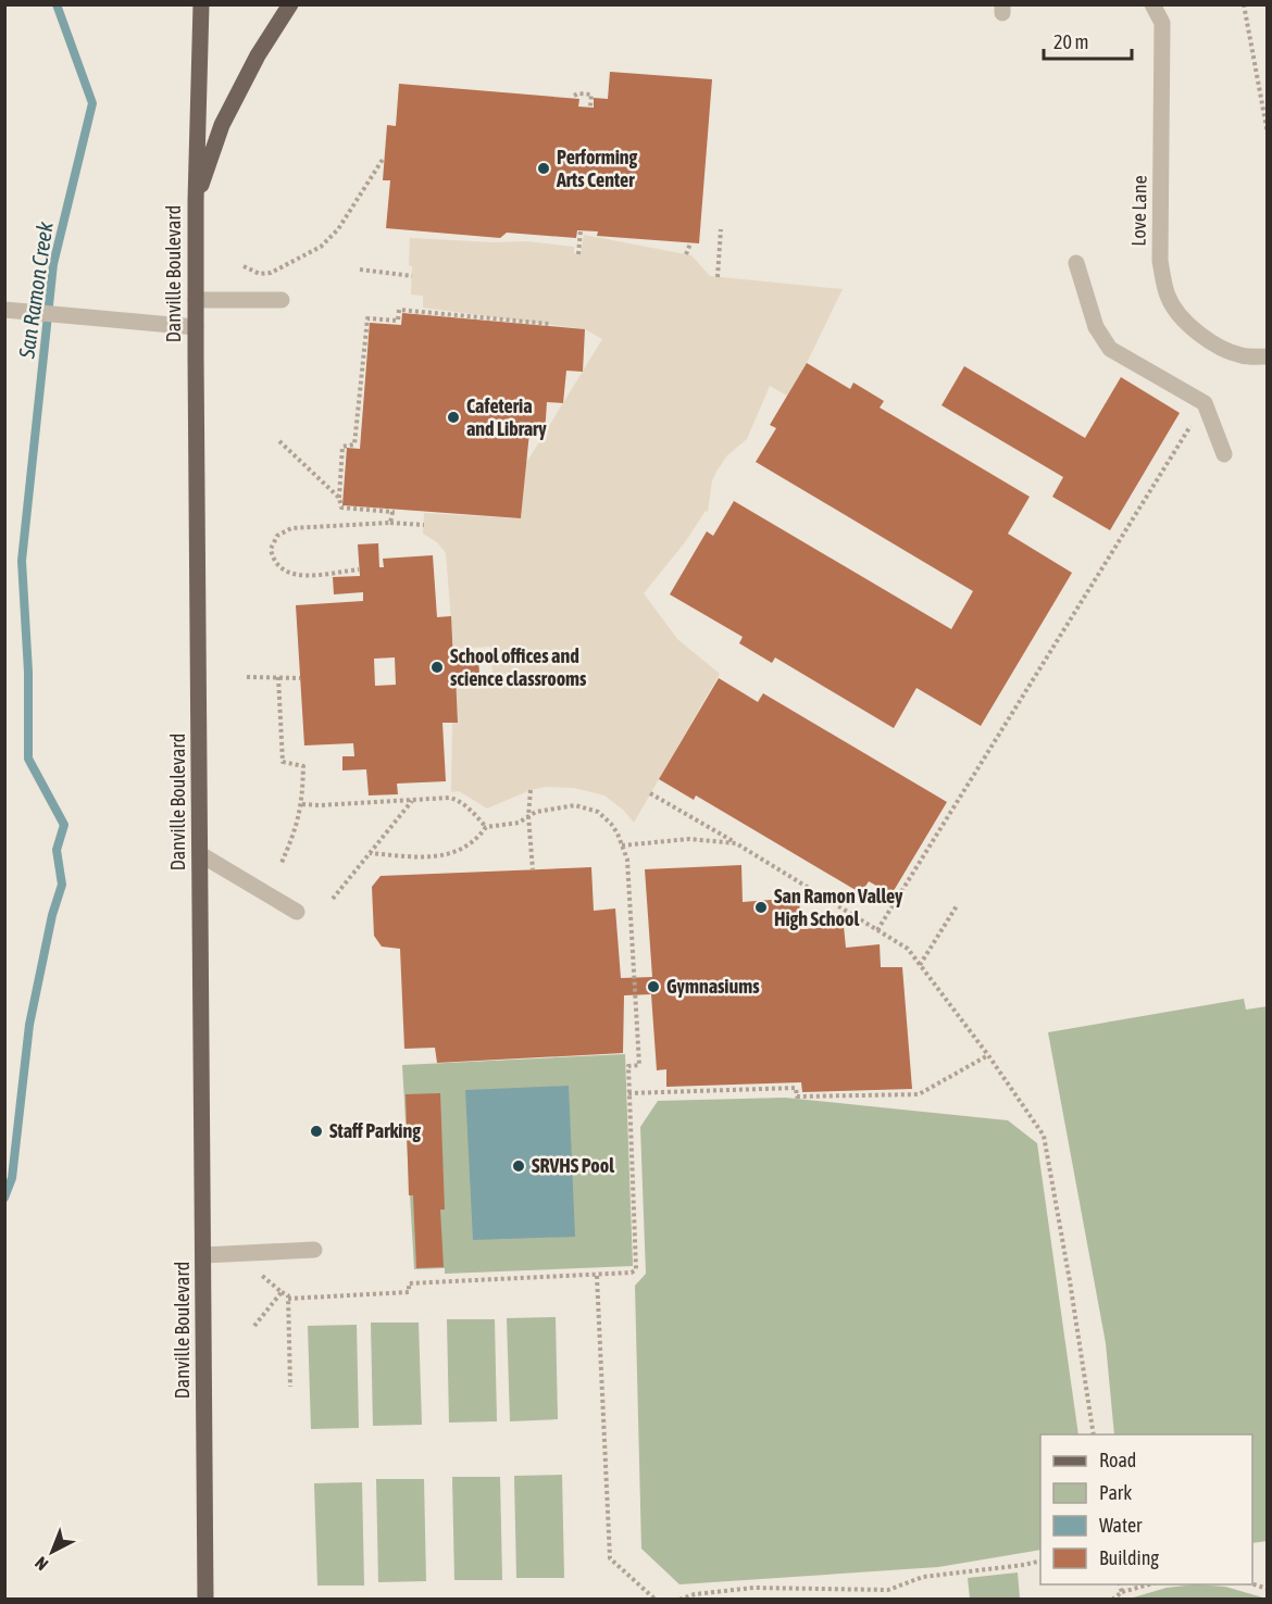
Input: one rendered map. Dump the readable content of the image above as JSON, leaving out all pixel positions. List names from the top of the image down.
{
  "streets": {
    "main road": ["Danville Boulevard"],
    "street": ["Love Lane"]
  },
  "water": ["San Ramon Creek"],
  "places": [
    "Performing Arts Center",
    "Cafeteria and Library",
    "School offices and science classrooms",
    "San Ramon Valley High School",
    "Gymnasiums",
    "Staff Parking",
    "SRVHS Pool"
  ],
  "legend": [
    "Road",
    "Park",
    "Water",
    "Building"
  ],
  "scale_bar": "20 m",
  "north": "bottom left"
}
